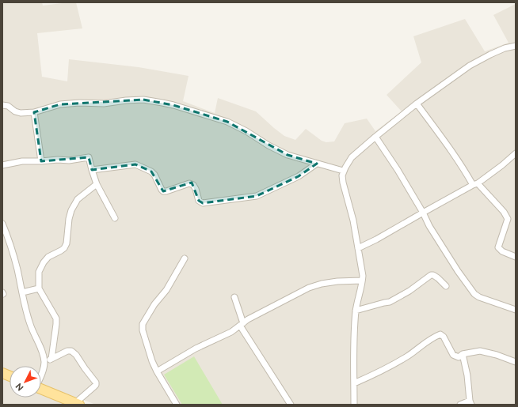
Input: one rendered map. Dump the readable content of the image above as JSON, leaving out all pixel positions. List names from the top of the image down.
{
  "north": "bottom left"
}
